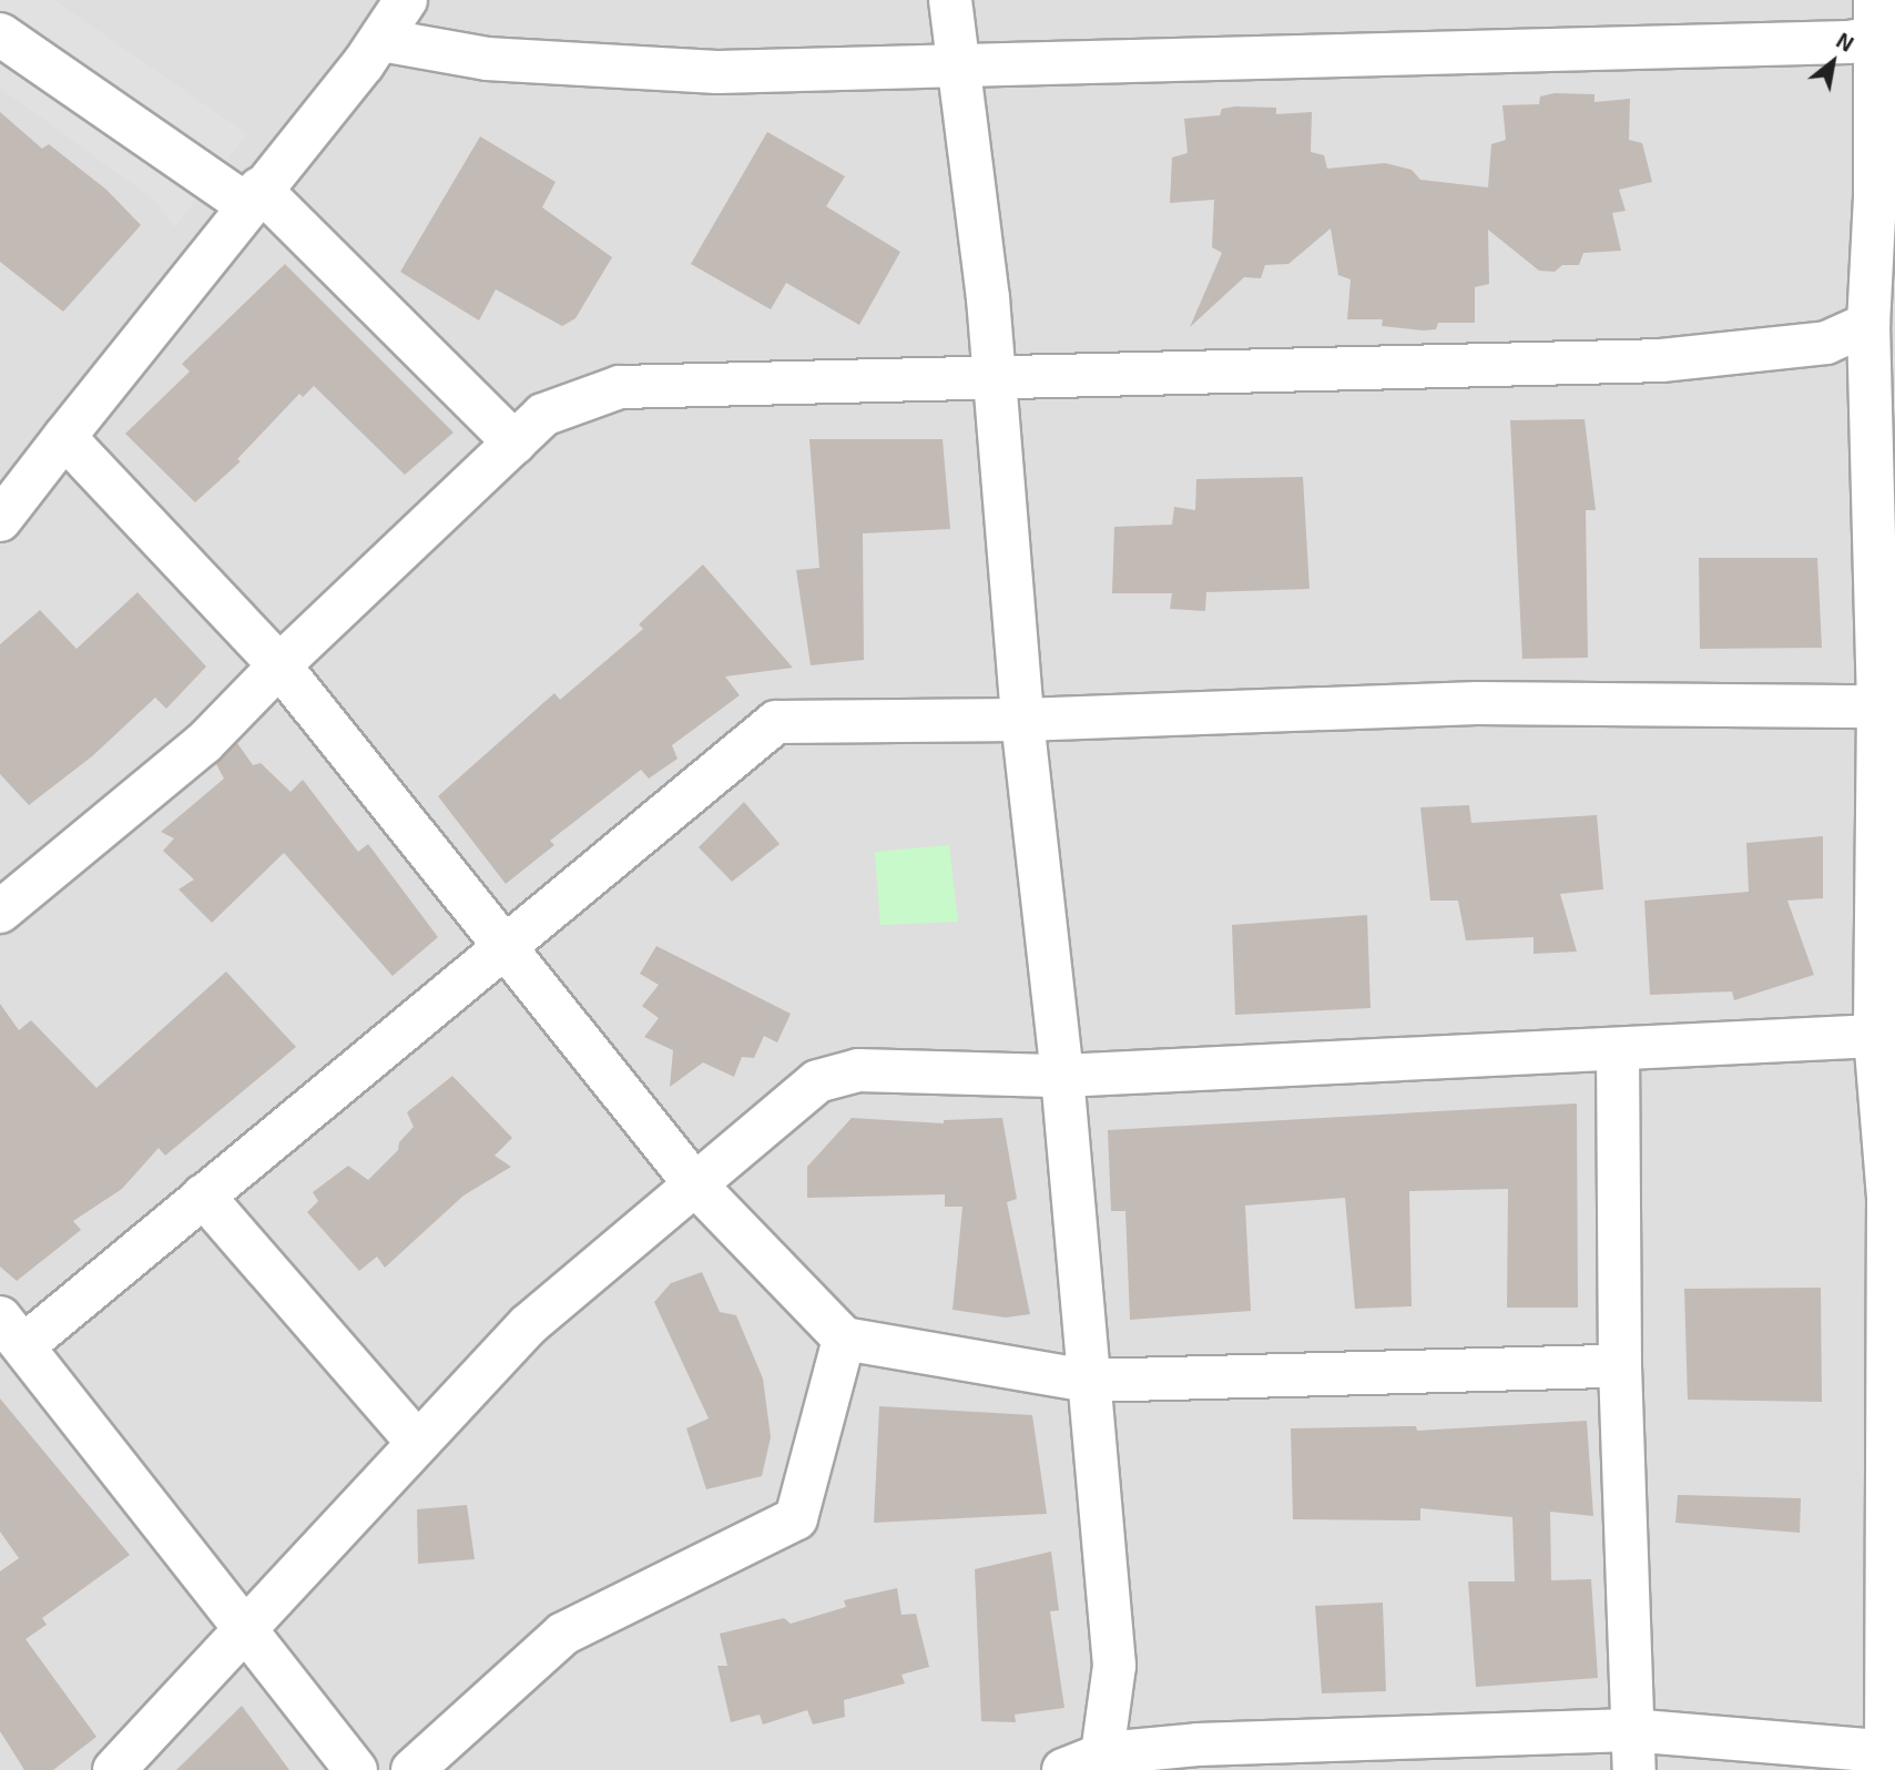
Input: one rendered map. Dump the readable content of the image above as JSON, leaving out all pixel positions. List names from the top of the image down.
{
  "north": "top right"
}
